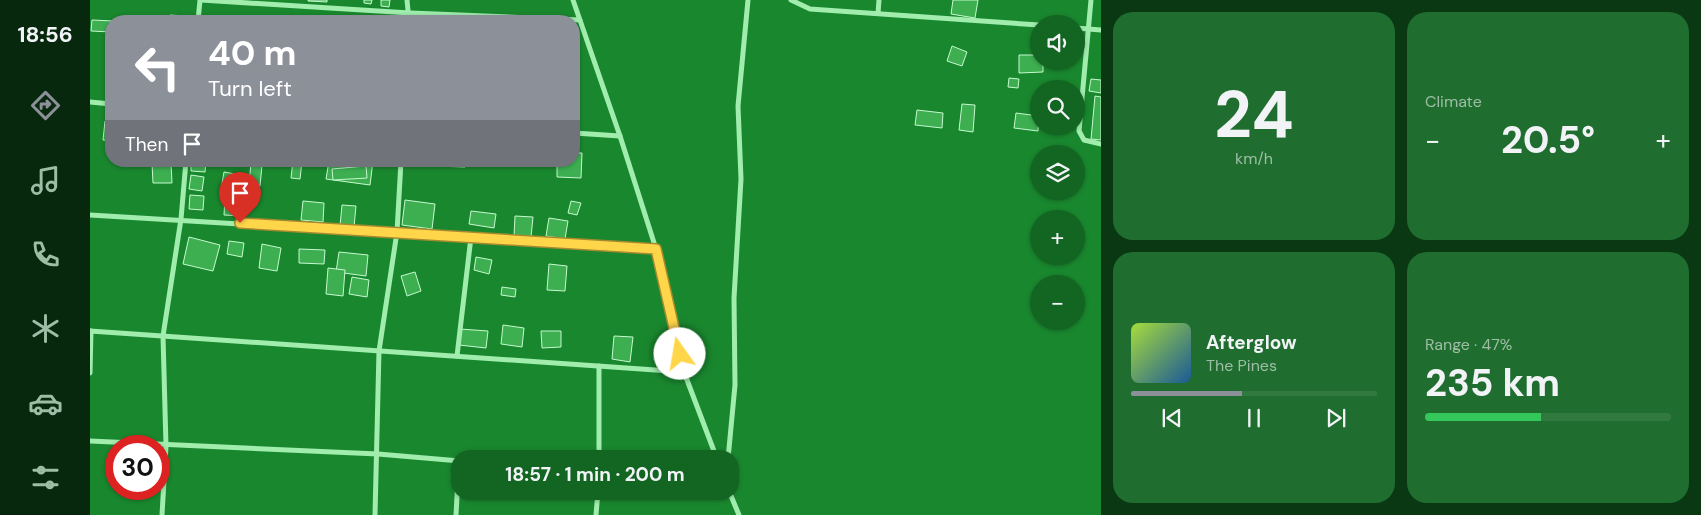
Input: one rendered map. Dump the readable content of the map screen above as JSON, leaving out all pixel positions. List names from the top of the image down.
{
  "page": {
    "tabs": "18:56",
    "tile": [
      ["24", "km/h"],
      "Climate",
      ["Range · 47%", "235 km"]
    ],
    "map_buttons": ["+", "−"],
    "turn": ["40 m", "Turn left"],
    "then": "Then",
    "heat": ["−", "20.5°", "+"],
    "song": ["Afterglow", "The Pines"],
    "limit": "30",
    "trip": "18:57 · 1 min · 200 m"
  }
}
